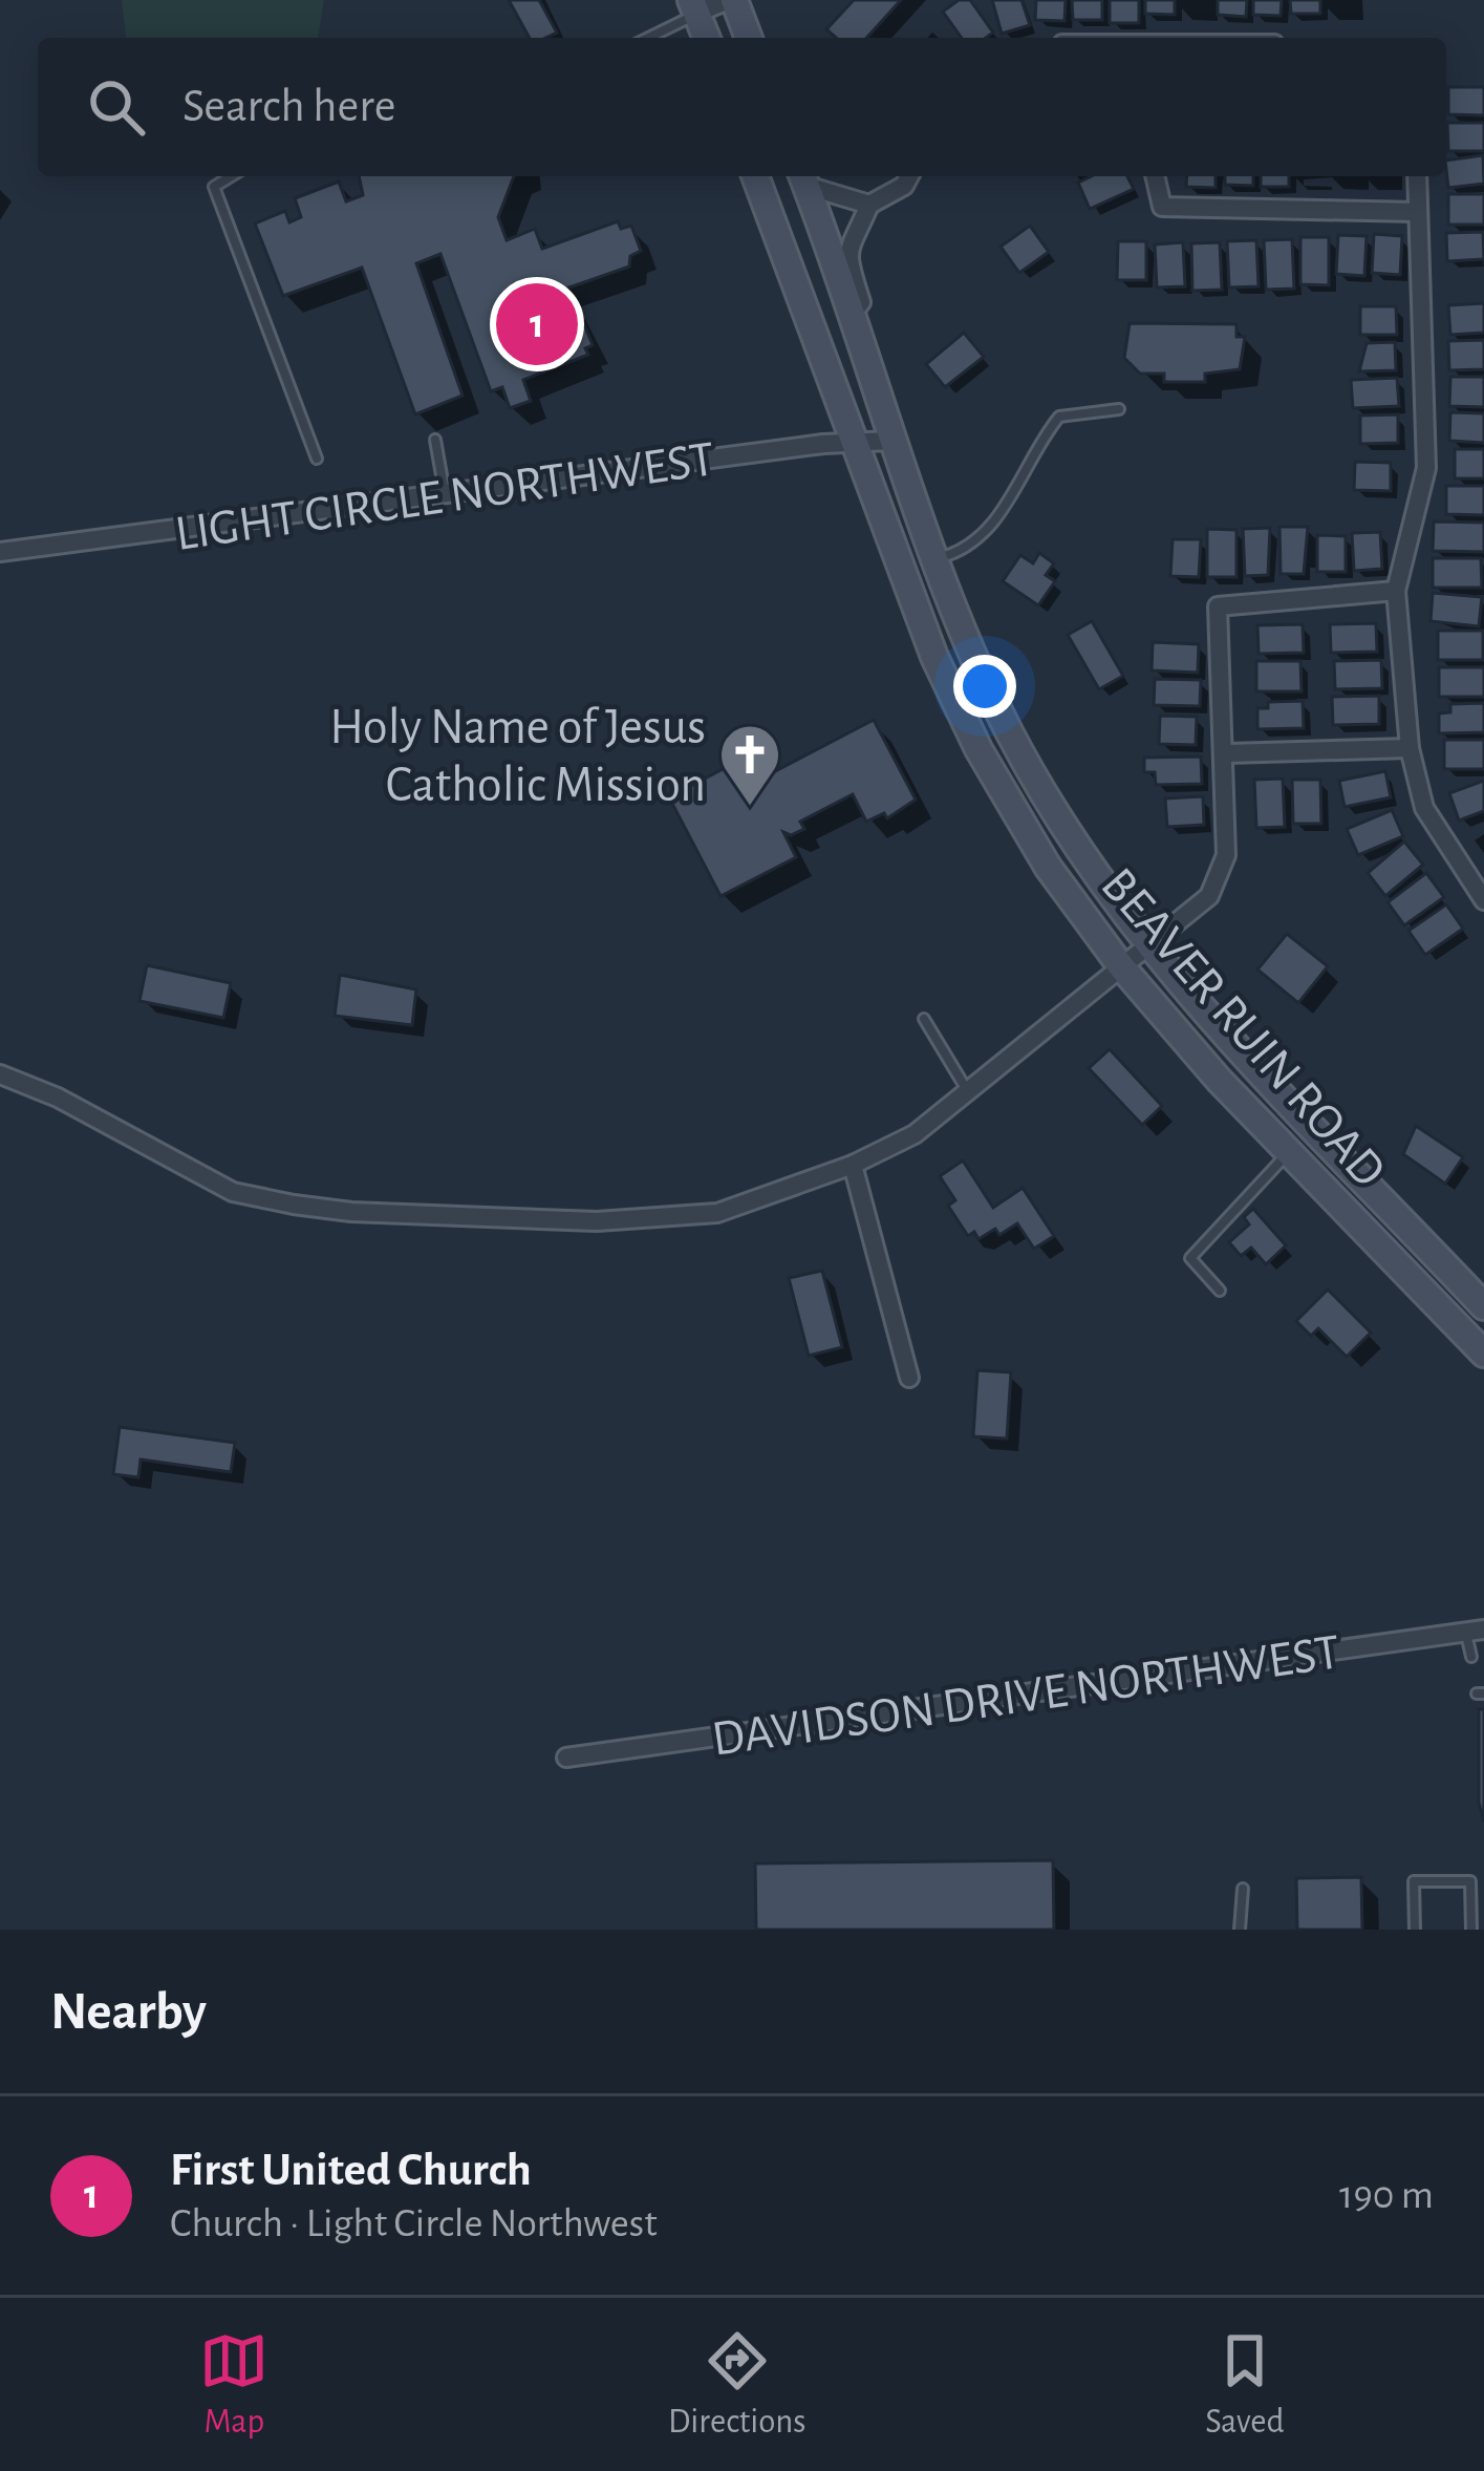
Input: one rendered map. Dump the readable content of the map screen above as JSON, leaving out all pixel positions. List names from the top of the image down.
{
  "streets": {
    "main road": ["BEAVER RUIN ROAD"],
    "street": ["LIGHT CIRCLE NORTHWEST", "DAVIDSON DRIVE NORTHWEST"]
  },
  "crossings": [
    ["LIGHT CIRCLE NORTHWEST", "BEAVER RUIN ROAD"]
  ],
  "places": {
    "church": ["Holy Name of Jesus Catholic Mission"]
  },
  "page": {
    "search": "Search here",
    "pins": "1",
    "heading": "Nearby",
    "list": [
      {
        "mark": "1",
        "name": "First United Church",
        "note": "Church · Light Circle Northwest",
        "value": "190 m"
      }
    ],
    "nav": ["Map", "Directions", "Saved"]
  }
}
